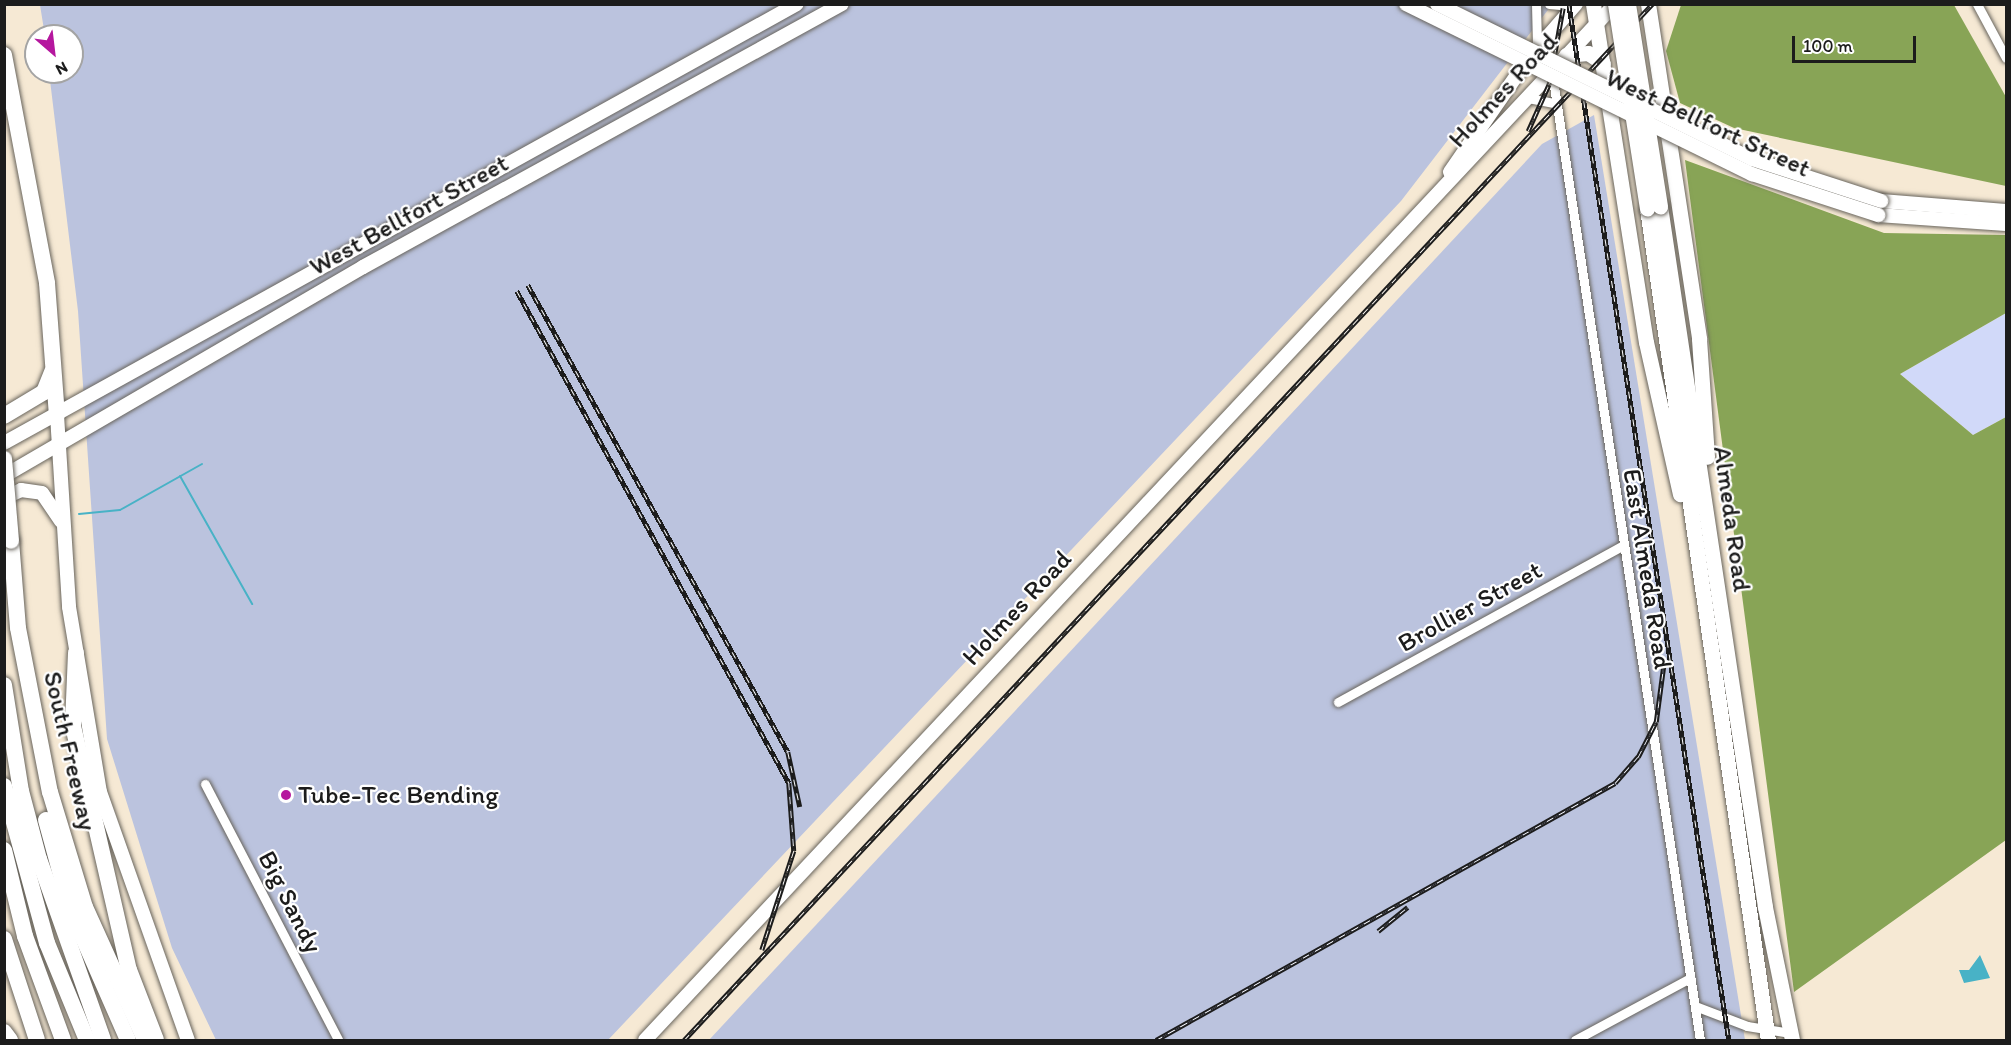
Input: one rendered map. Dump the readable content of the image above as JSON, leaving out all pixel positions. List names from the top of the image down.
{
  "streets": {
    "highway": ["South Freeway"],
    "main road": ["Holmes Road", "West Bellfort Street", "Almeda Road"],
    "street": ["East Almeda Road", "Brollier Street", "Big Sandy"]
  },
  "crossings": [
    ["Holmes Road", "Almeda Road"],
    ["Holmes Road", "East Almeda Road"],
    ["East Almeda Road", "Brollier Street"]
  ],
  "places": ["Tube-Tec Bending"],
  "scale_bar": "100 m",
  "north": "bottom right"
}
